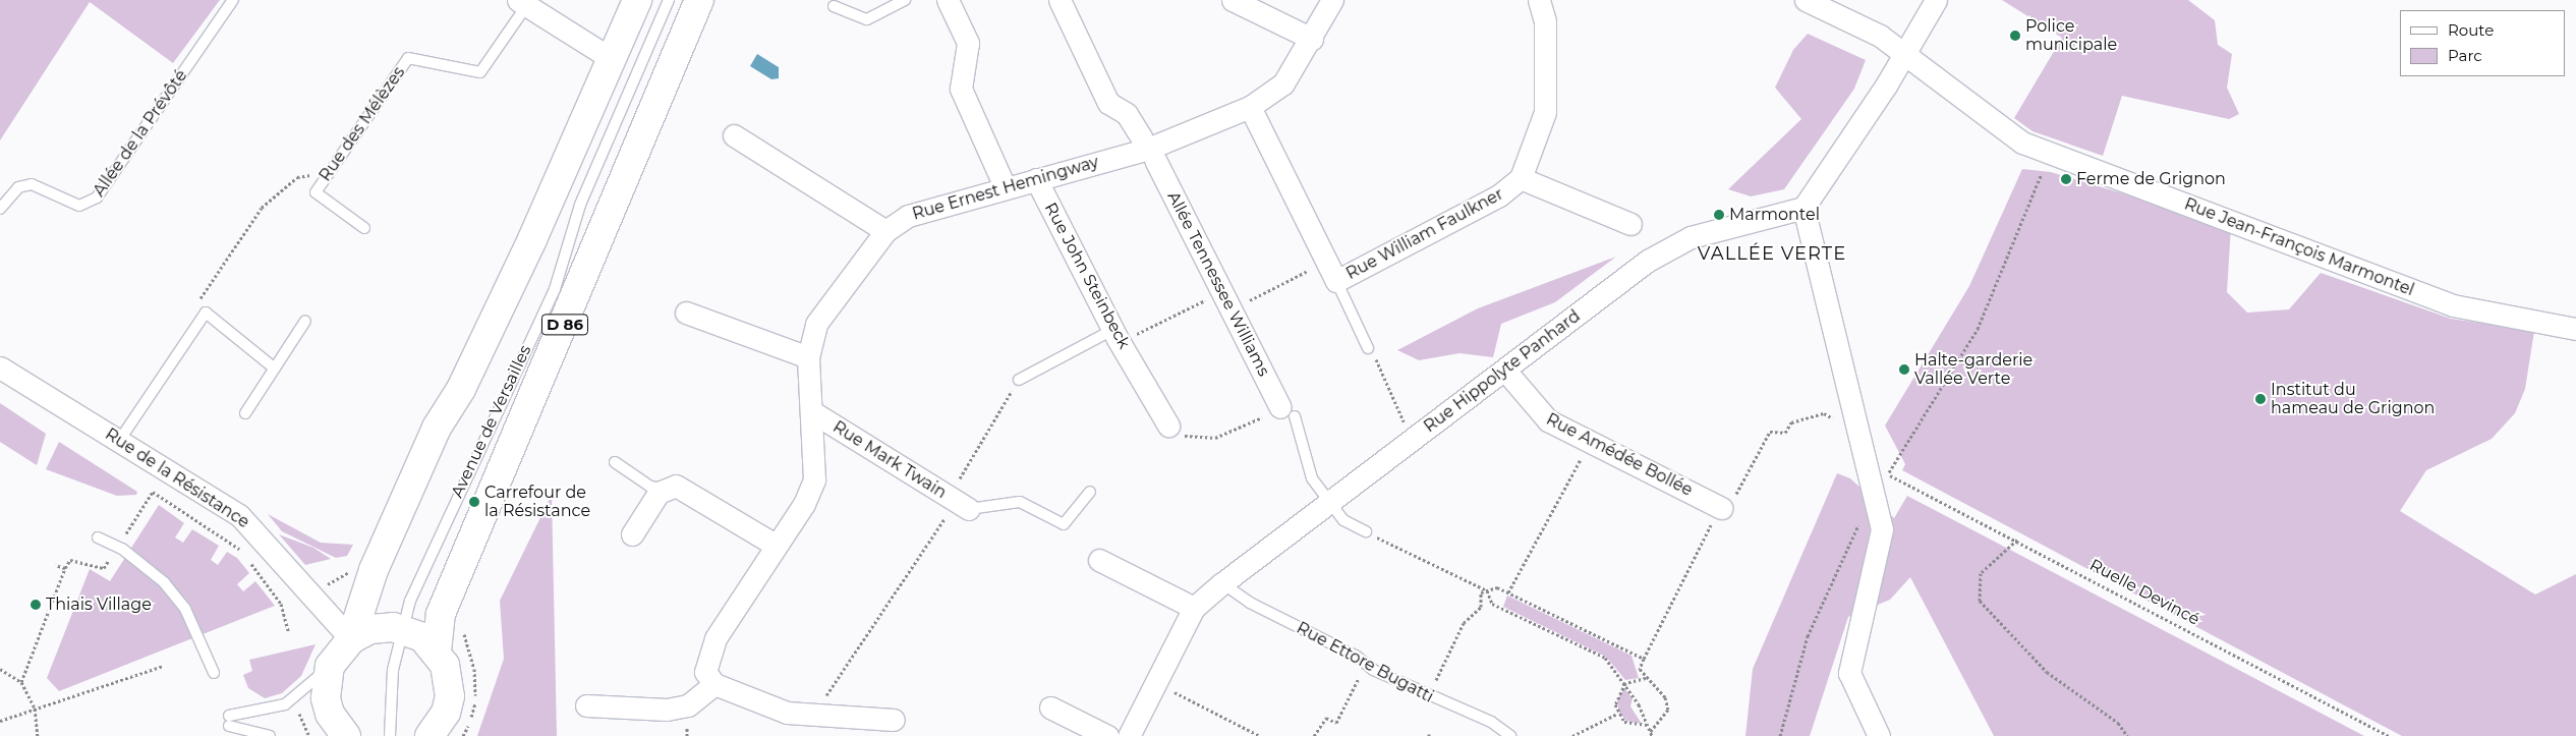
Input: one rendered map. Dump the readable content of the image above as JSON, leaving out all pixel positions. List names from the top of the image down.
{
  "streets": {
    "main road": ["D 86", "Avenue de Versailles"],
    "street": [
      "Rue Ernest Hemingway",
      "Rue William Faulkner",
      "Rue Jean-François Marmontel",
      "Rue John Steinbeck",
      "Allée Tennessee Williams",
      "Rue Hippolyte Panhard",
      "Rue Amédée Bollée",
      "Rue Mark Twain",
      "Rue de la Résistance"
    ],
    "lane": ["Rue des Mélèzes", "Allée de la Prévôté", "Rue Ettore Bugatti"],
    "path": ["Ruelle Devincé"]
  },
  "crossings": [
    ["Rue Ernest Hemingway", "Rue William Faulkner"],
    ["Rue Ernest Hemingway", "Rue John Steinbeck"],
    ["Rue Ernest Hemingway", "Rue Mark Twain"],
    ["D 86", "Avenue de Versailles"],
    ["Rue Hippolyte Panhard", "Rue Amédée Bollée"],
    ["Rue Hippolyte Panhard", "Rue Ettore Bugatti"]
  ],
  "districts": ["VALLÉE VERTE"],
  "places": [
    "Police municipale",
    "Ferme de Grignon",
    "Marmontel",
    "Halte-garderie Vallée Verte",
    "Institut du hameau de Grignon",
    "Carrefour de la Résistance",
    "Thiais Village"
  ],
  "legend": ["Route", "Parc"]
}
